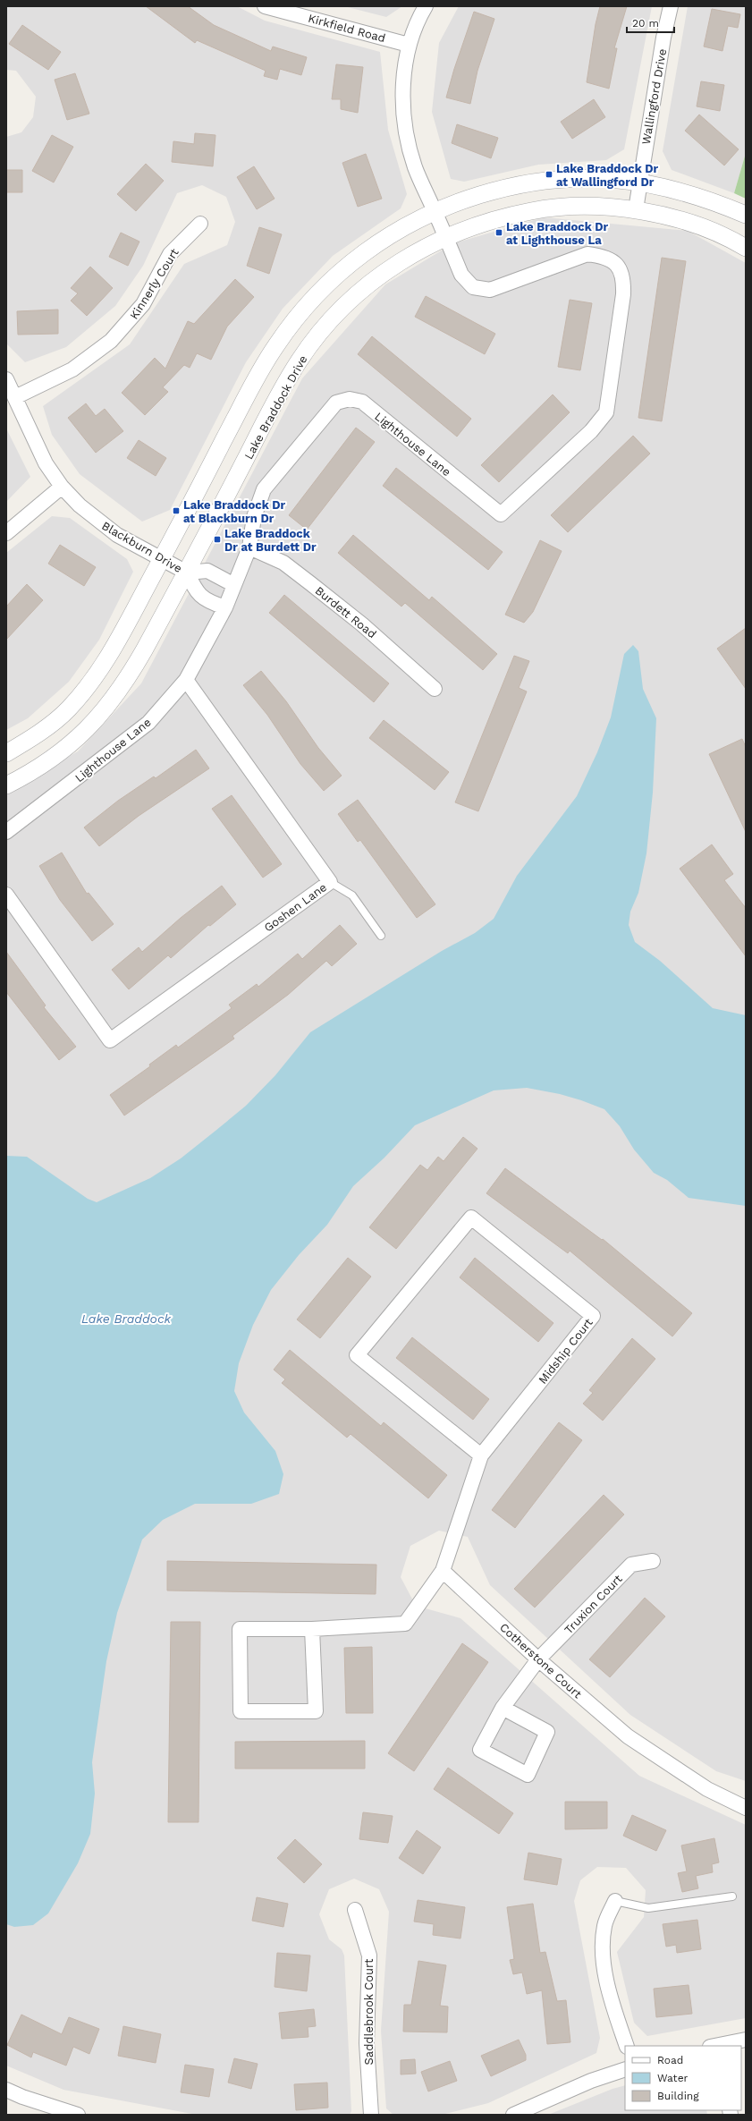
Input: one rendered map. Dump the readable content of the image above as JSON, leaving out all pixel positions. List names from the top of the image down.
{
  "streets": {
    "street": [
      "Kirkfield Road",
      "Wallingford Drive",
      "Kinnerly Court",
      "Lake Braddock Drive",
      "Lighthouse Lane",
      "Blackburn Drive",
      "Burdett Road",
      "Goshen Lane",
      "Midship Court",
      "Truxion Court",
      "Cotherstone Court",
      "Saddlebrook Court"
    ]
  },
  "crossings": [
    ["Kirkfield Road", "Lighthouse Lane"],
    ["Wallingford Drive", "Lake Braddock Drive"],
    ["Kinnerly Court", "Blackburn Drive"],
    ["Lake Braddock Drive", "Lighthouse Lane"],
    ["Lake Braddock Drive", "Blackburn Drive"],
    ["Lighthouse Lane", "Blackburn Drive"],
    ["Lighthouse Lane", "Burdett Road"],
    ["Lighthouse Lane", "Goshen Lane"],
    ["Truxion Court", "Cotherstone Court"]
  ],
  "water": ["Lake Braddock"],
  "places": {
    "transit": [
      "Lake Braddock Dr at Wallingford Dr",
      "Lake Braddock Dr at Lighthouse La",
      "Lake Braddock Dr at Blackburn Dr",
      "Lake Braddock Dr at Burdett Dr"
    ]
  },
  "legend": ["Road", "Water", "Building"],
  "scale_bar": "20 m"
}
